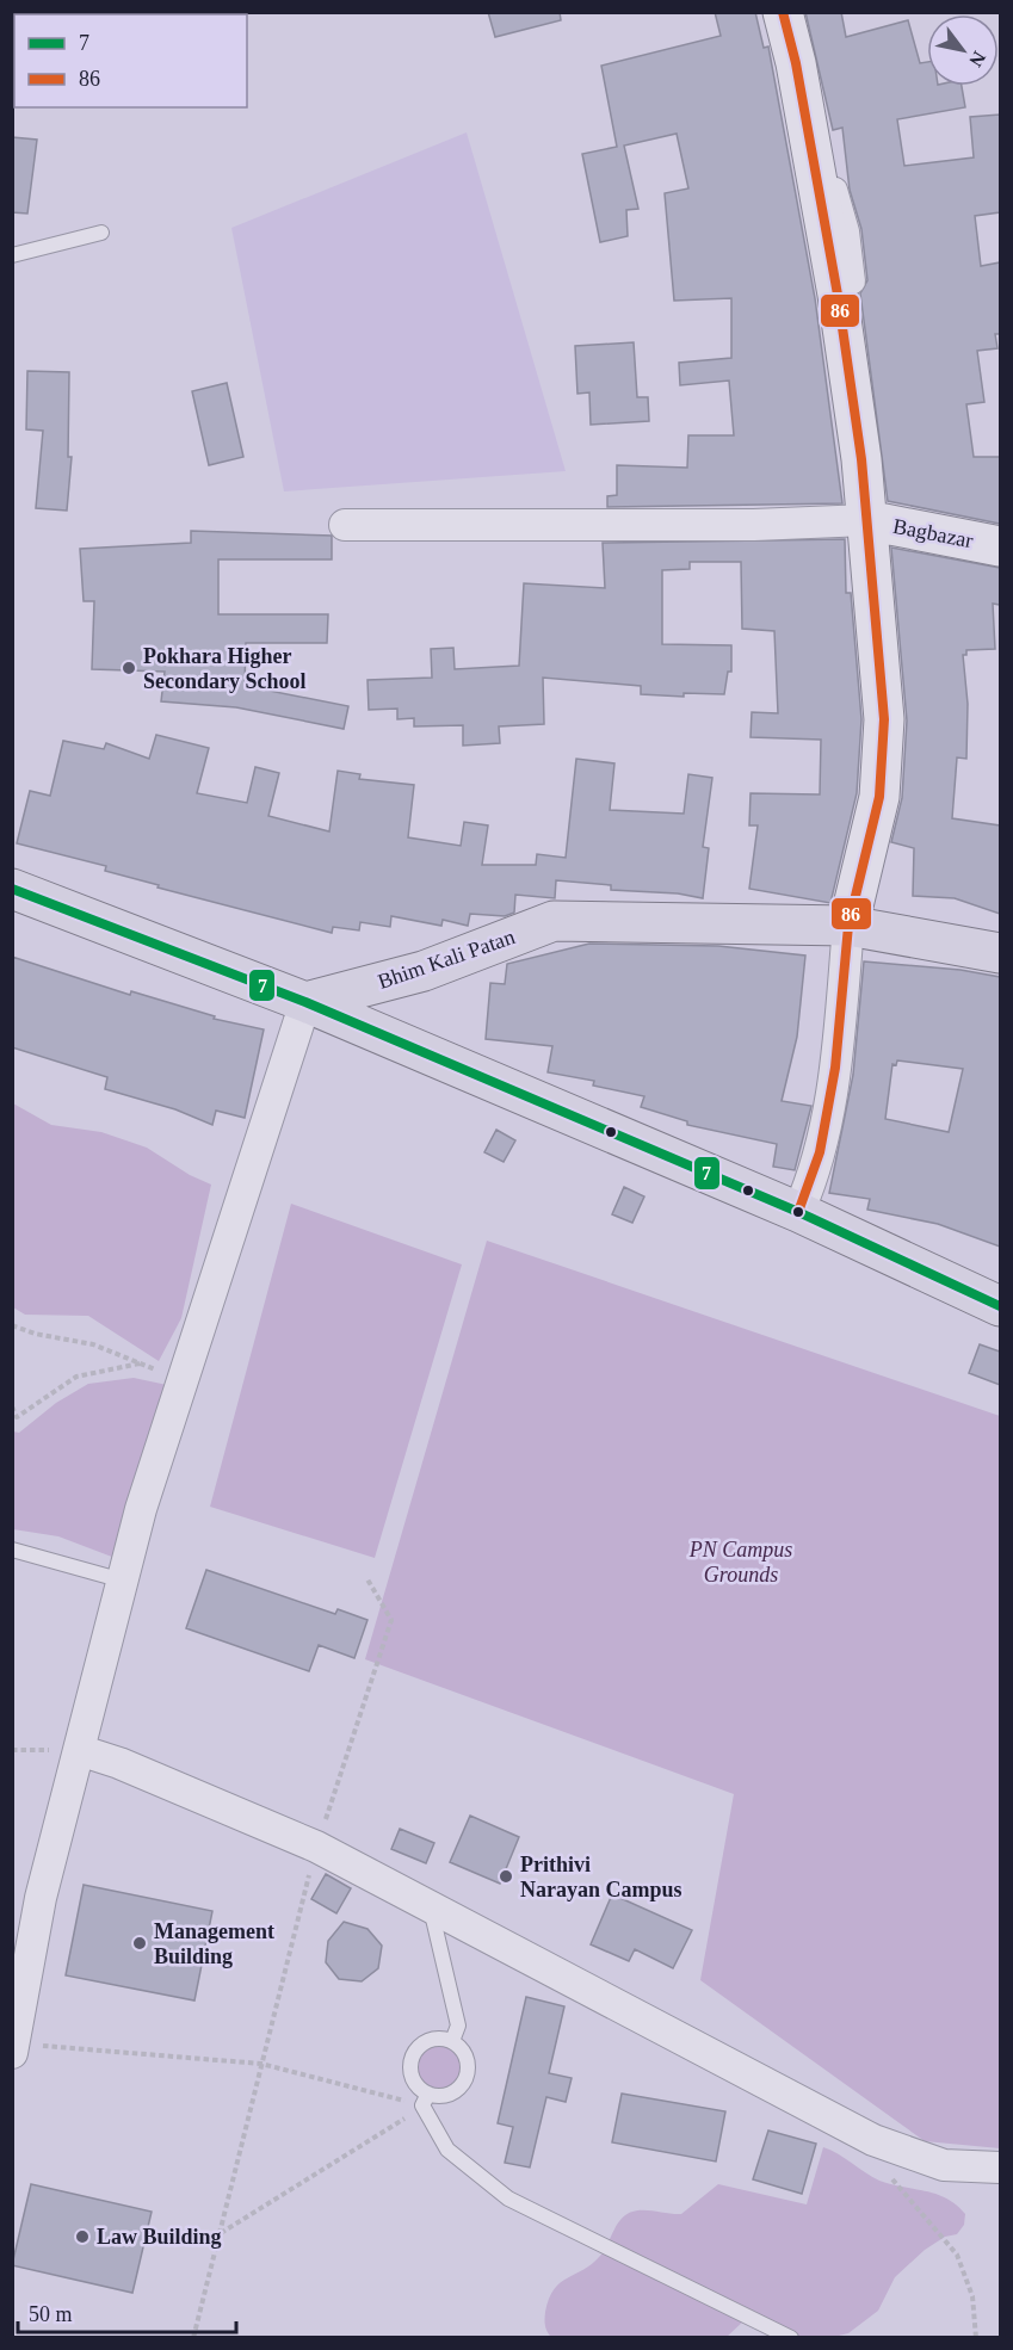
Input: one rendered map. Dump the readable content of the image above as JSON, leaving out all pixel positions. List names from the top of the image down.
{
  "streets": {
    "main road": ["Bagbazar", "Bhim Kali Patan"]
  },
  "parks": ["PN Campus Grounds"],
  "places": [
    "Pokhara Higher Secondary School",
    "Prithivi Narayan Campus",
    "Management Building",
    "Law Building"
  ],
  "lines": ["transit line 86", "transit line 7"],
  "legend": ["7", "86"],
  "scale_bar": "50 m",
  "north": "bottom right"
}
